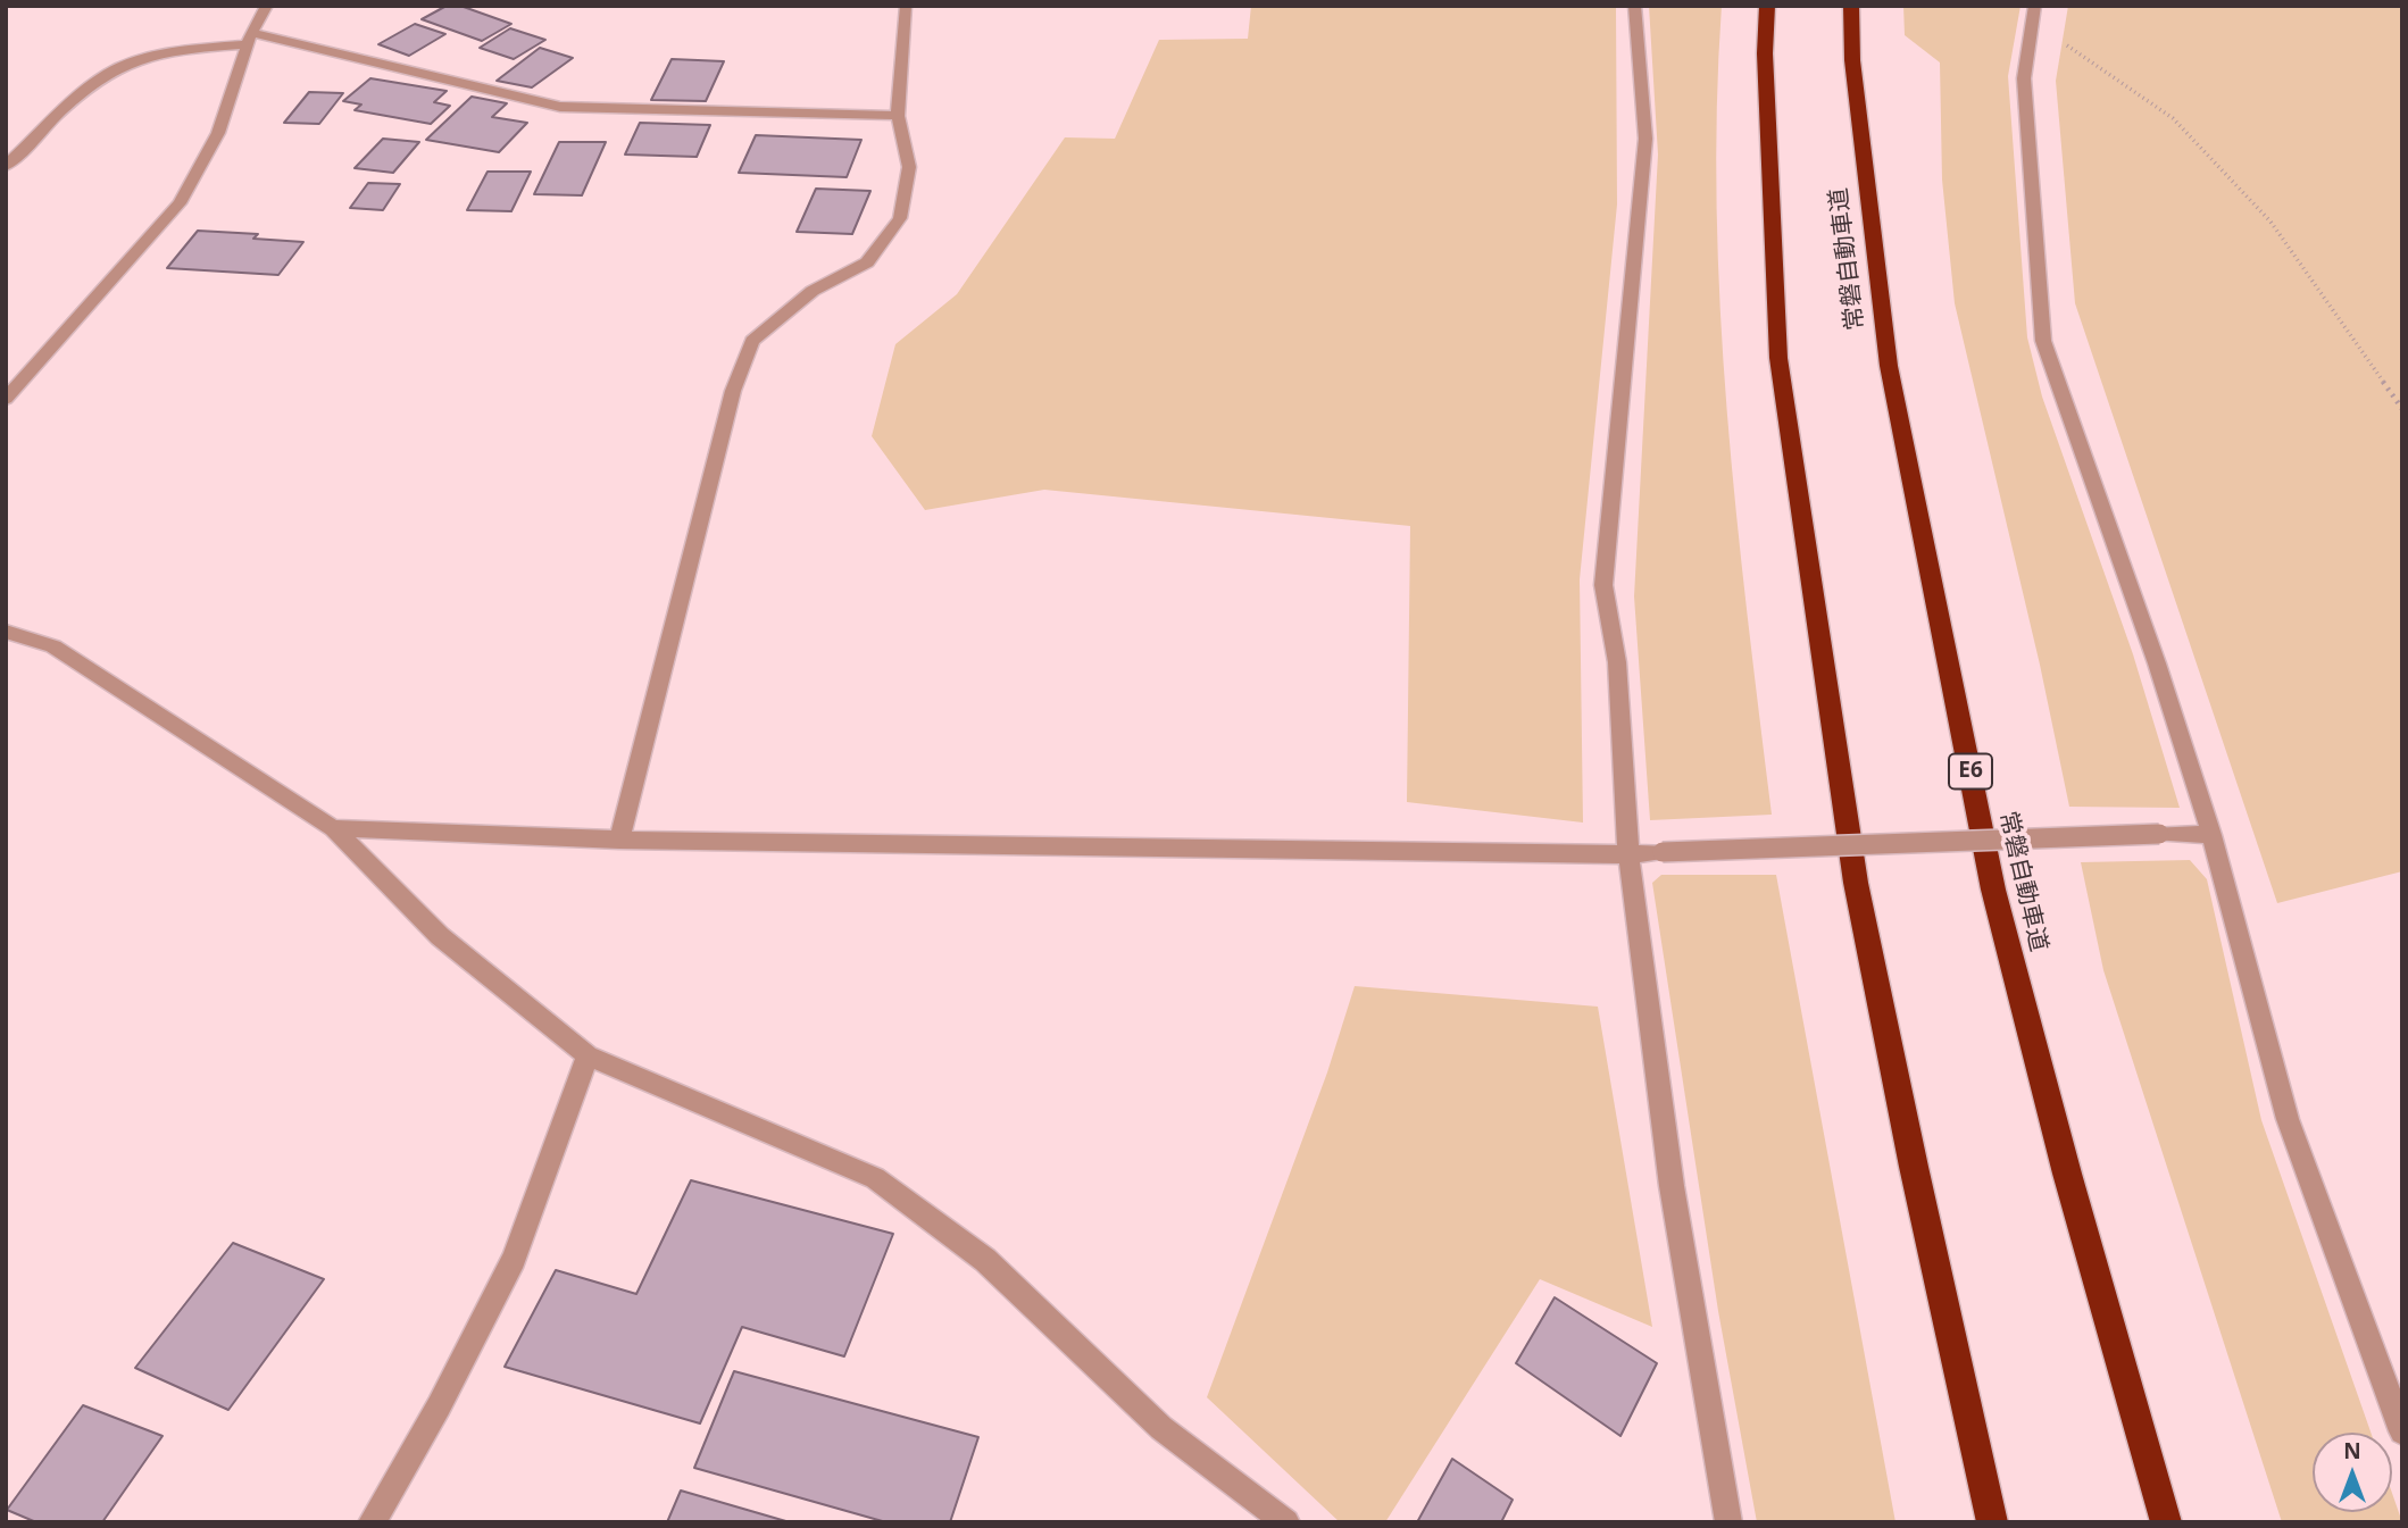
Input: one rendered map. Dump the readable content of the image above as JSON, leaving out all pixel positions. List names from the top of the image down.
{
  "streets": {
    "highway": ["常磐自動車道", "E6"]
  },
  "north": "top"
}
